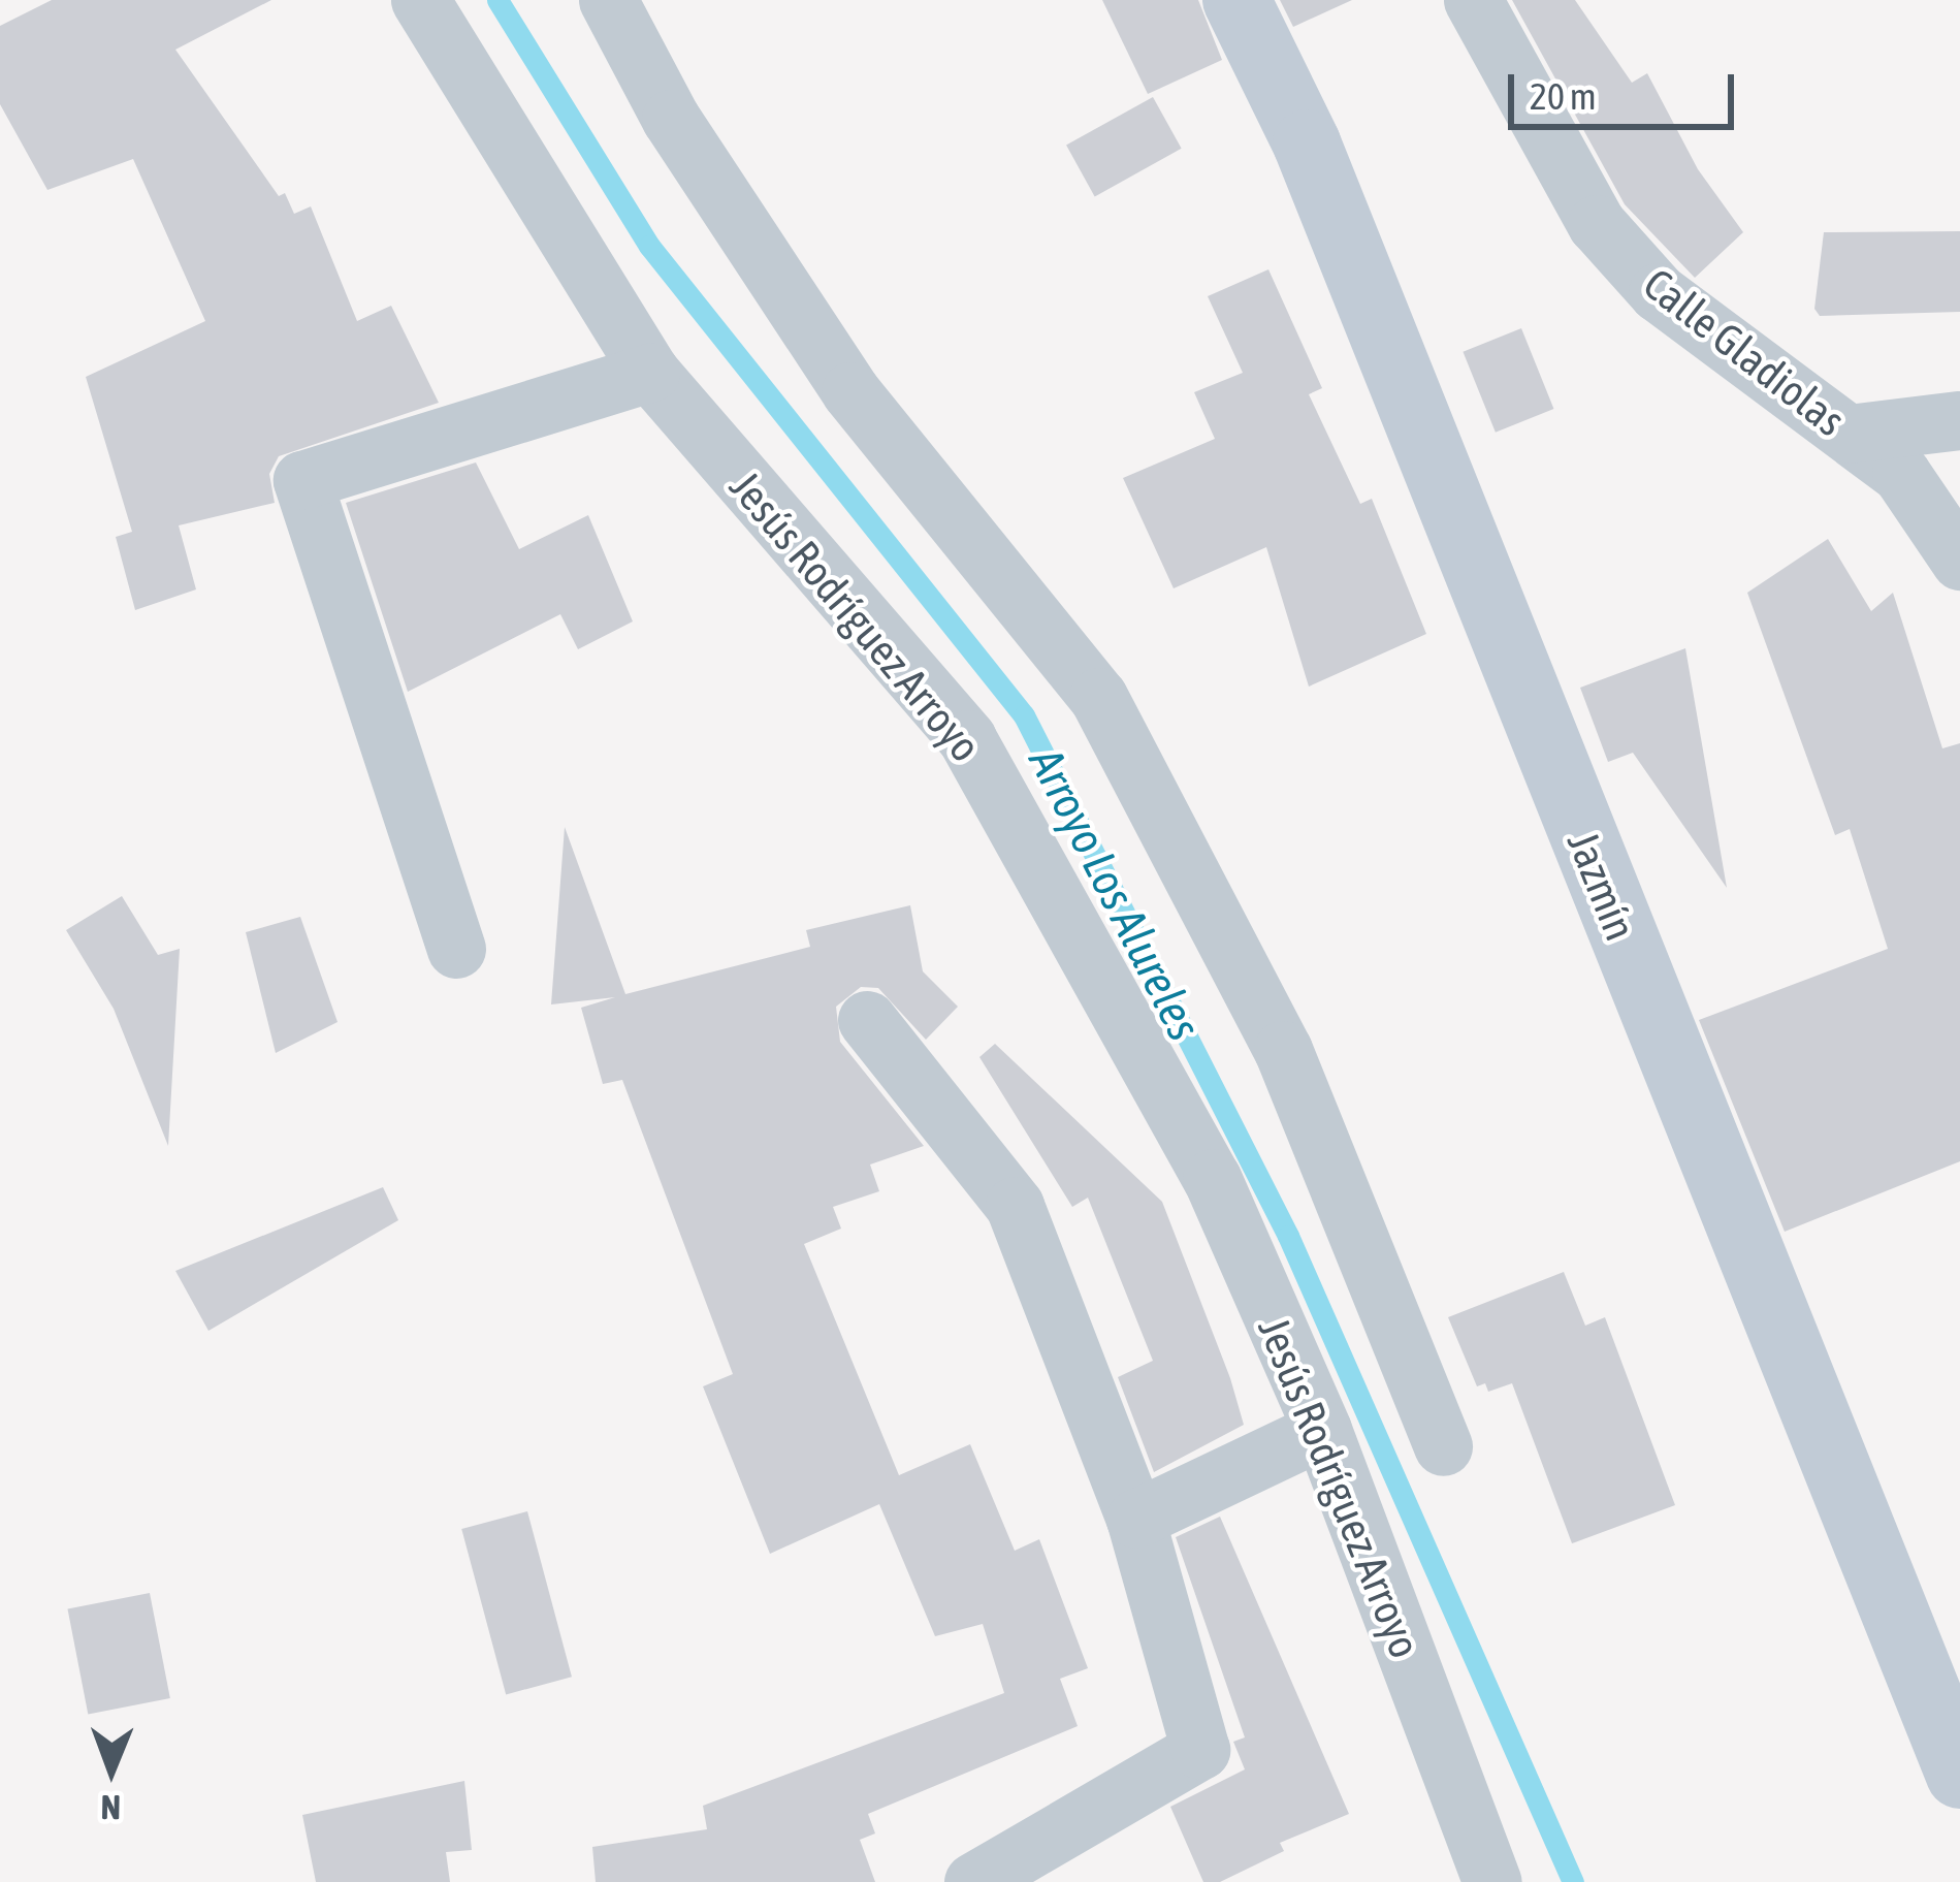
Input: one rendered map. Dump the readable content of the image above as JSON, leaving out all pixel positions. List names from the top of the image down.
{
  "streets": {
    "main road": ["Jazmín"],
    "street": ["Calle Gladiolas", "Jesús Rodríguez Arroyo"]
  },
  "water": ["Arroyo Los Alureles"],
  "scale_bar": "20 m",
  "north": "bottom"
}
